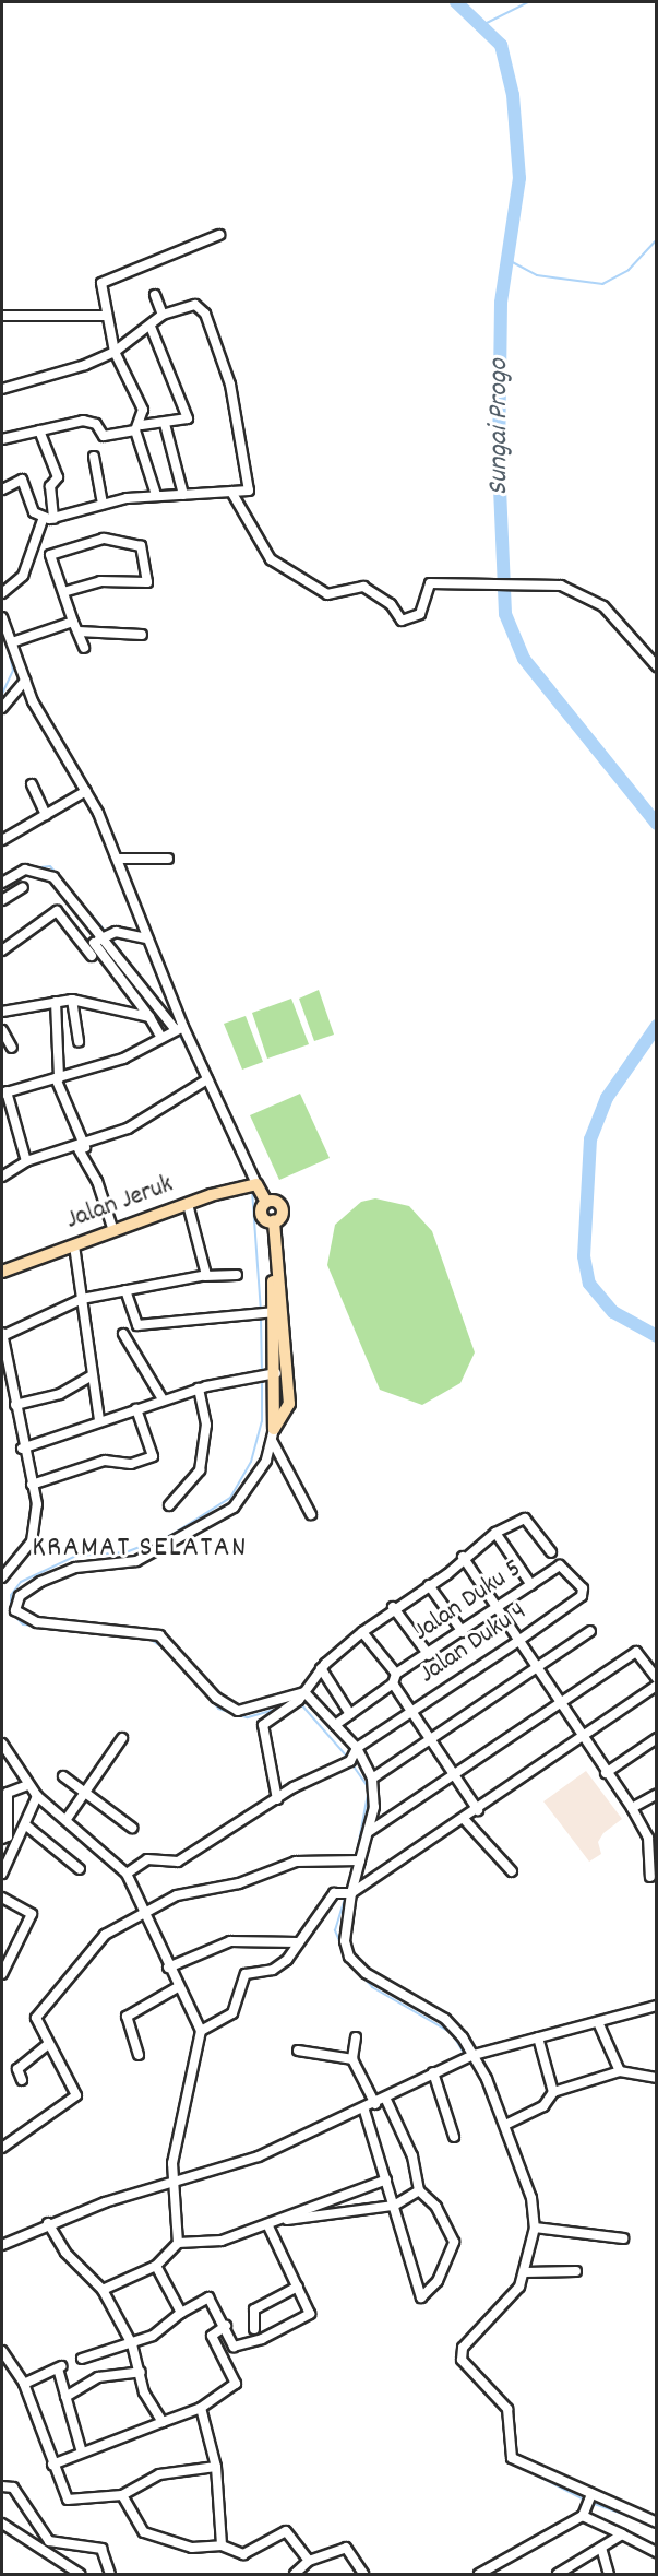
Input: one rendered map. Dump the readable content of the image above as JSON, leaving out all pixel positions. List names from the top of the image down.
{
  "streets": {
    "main road": ["Jalan Jeruk"],
    "street": ["Jalan Duku 5", "Jalan Duku 4"]
  },
  "crossings": [
    ["Jalan Duku 5", "Jalan Duku 4"]
  ],
  "districts": ["KRAMAT SELATAN"],
  "water": ["Sungai Progo"]
}
